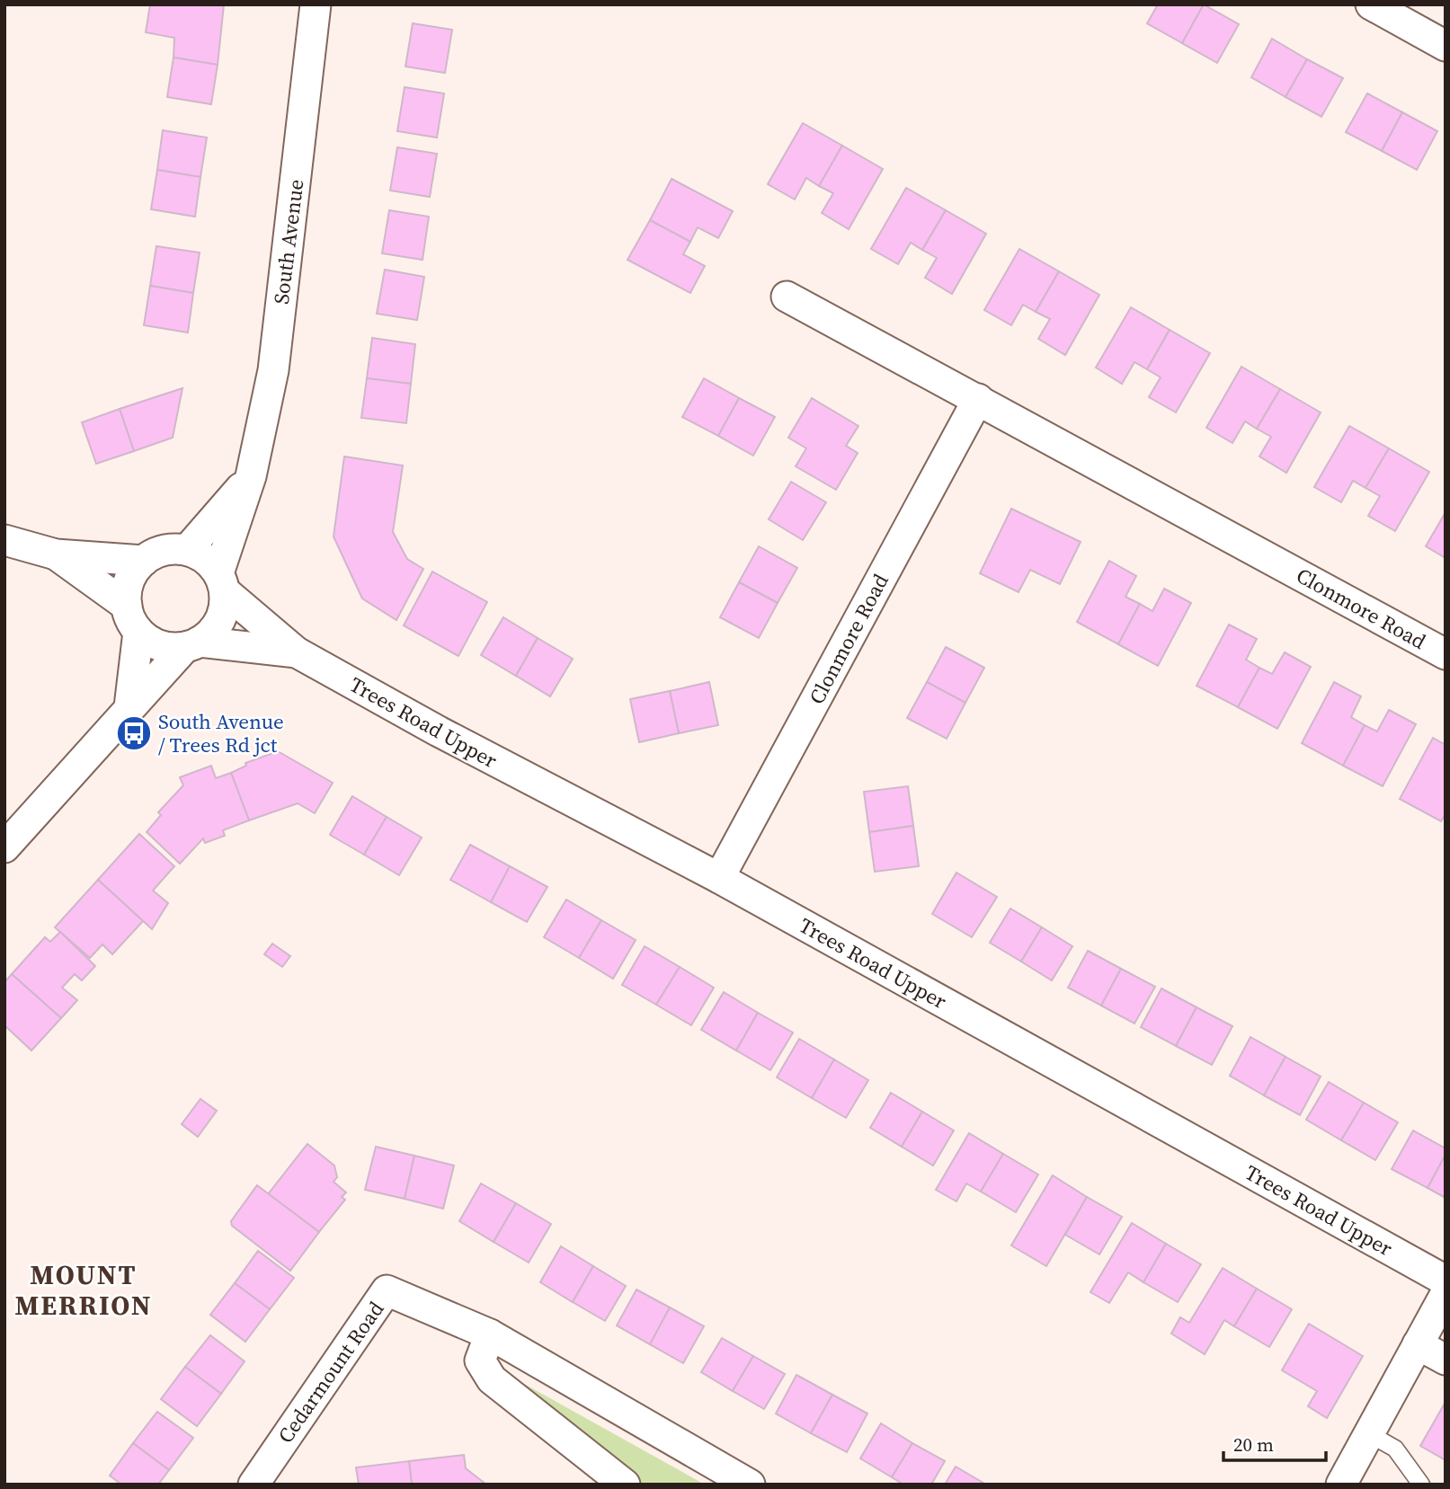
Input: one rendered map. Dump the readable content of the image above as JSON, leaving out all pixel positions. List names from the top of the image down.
{
  "streets": {
    "street": [
      "South Avenue",
      "Clonmore Road",
      "Trees Road Upper",
      "Cedarmount Road"
    ]
  },
  "crossings": [
    ["Clonmore Road", "Trees Road Upper"]
  ],
  "districts": ["MOUNT MERRION"],
  "places": {
    "bus stop": ["South Avenue / Trees Rd jct"]
  },
  "scale_bar": "20 m"
}
